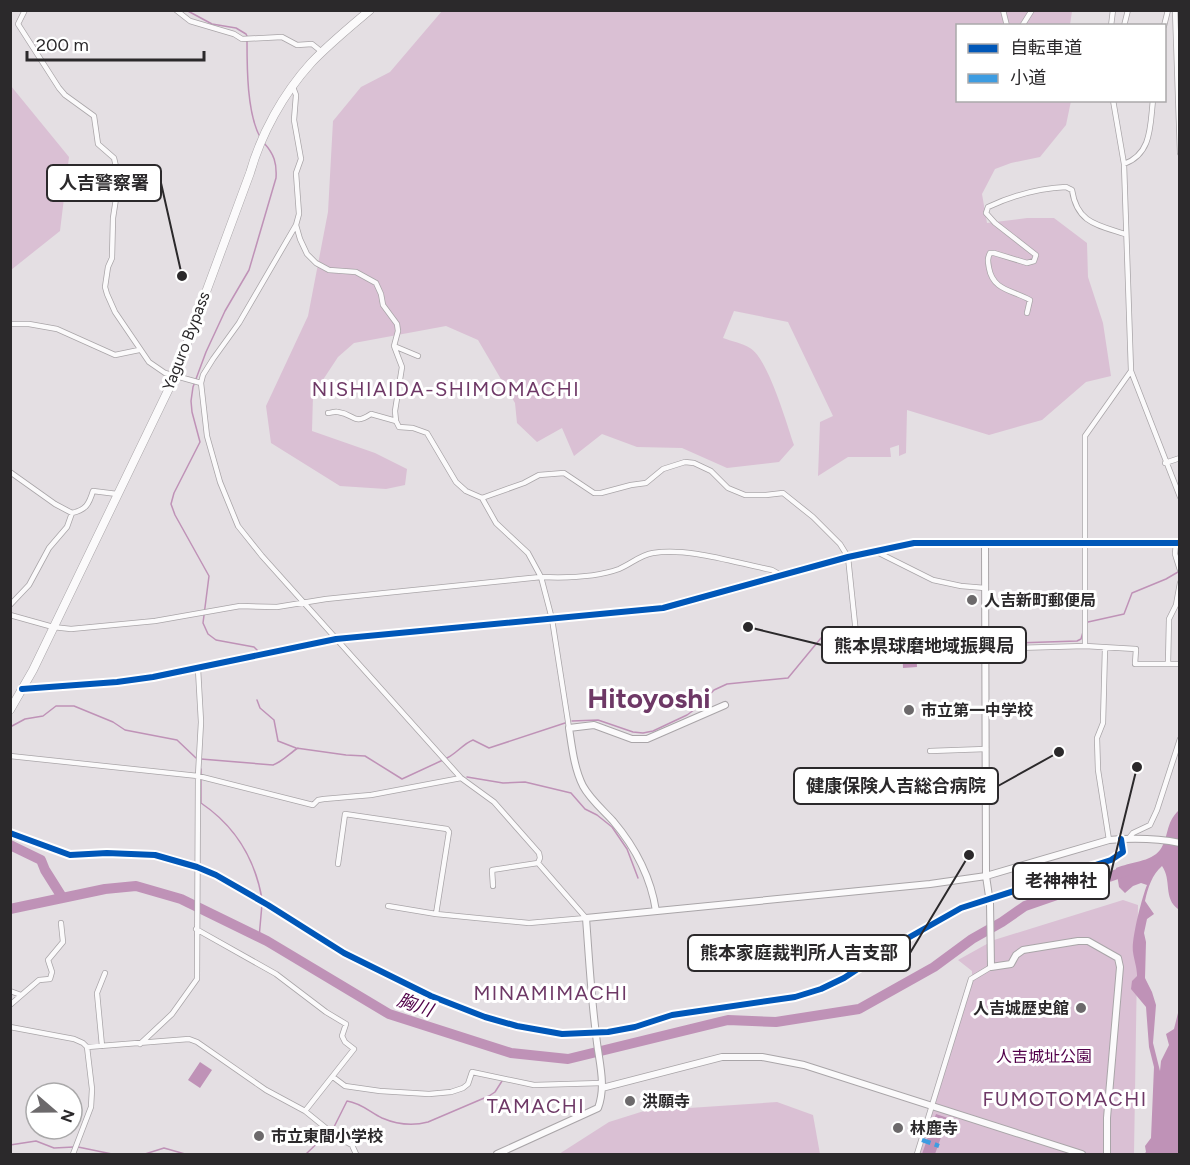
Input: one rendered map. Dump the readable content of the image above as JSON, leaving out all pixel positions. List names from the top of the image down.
{
  "streets": {
    "highway": ["Yaguro Bypass"]
  },
  "districts": [
    "NISHIAIDA-SHIMOMACHI",
    "Hitoyoshi",
    "MINAMIMACHI",
    "FUMOTOMACHI",
    "TAMACHI"
  ],
  "water": ["胸川"],
  "parks": ["人吉城址公園"],
  "places": [
    "人吉警察署",
    "人吉新町郵便局",
    "熊本県球磨地域振興局",
    "市立第一中学校",
    "健康保険人吉総合病院",
    "老神神社",
    "熊本家庭裁判所人吉支部",
    "人吉城歴史館",
    "洪願寺",
    "林鹿寺",
    "市立東間小学校"
  ],
  "legend": ["自転車道", "小道"],
  "scale_bar": "200 m",
  "north": "right"
}
